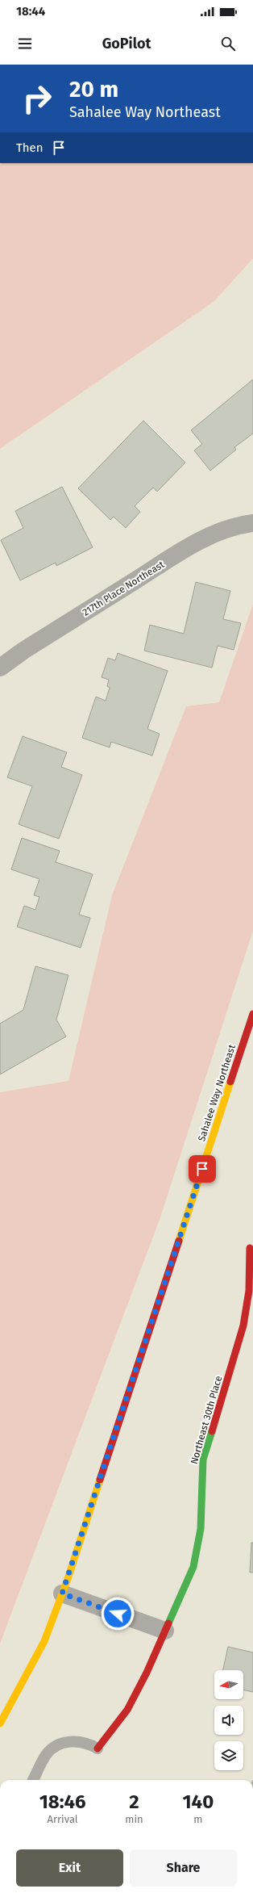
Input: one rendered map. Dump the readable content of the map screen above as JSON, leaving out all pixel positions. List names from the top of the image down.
{
  "streets": {
    "main road": ["Sahalee Way Northeast", "Northeast 30th Place"],
    "street": ["217th Place Northeast"]
  },
  "north": "left",
  "page": {
    "status": "18:44",
    "header": "GoPilot",
    "turn": ["20 m", "Sahalee Way Northeast"],
    "then": "Then",
    "eta": [
      "18:46",
      "Arrival",
      "2",
      "min",
      "140",
      "m"
    ],
    "buttons": ["Exit", "Share"]
  }
}
